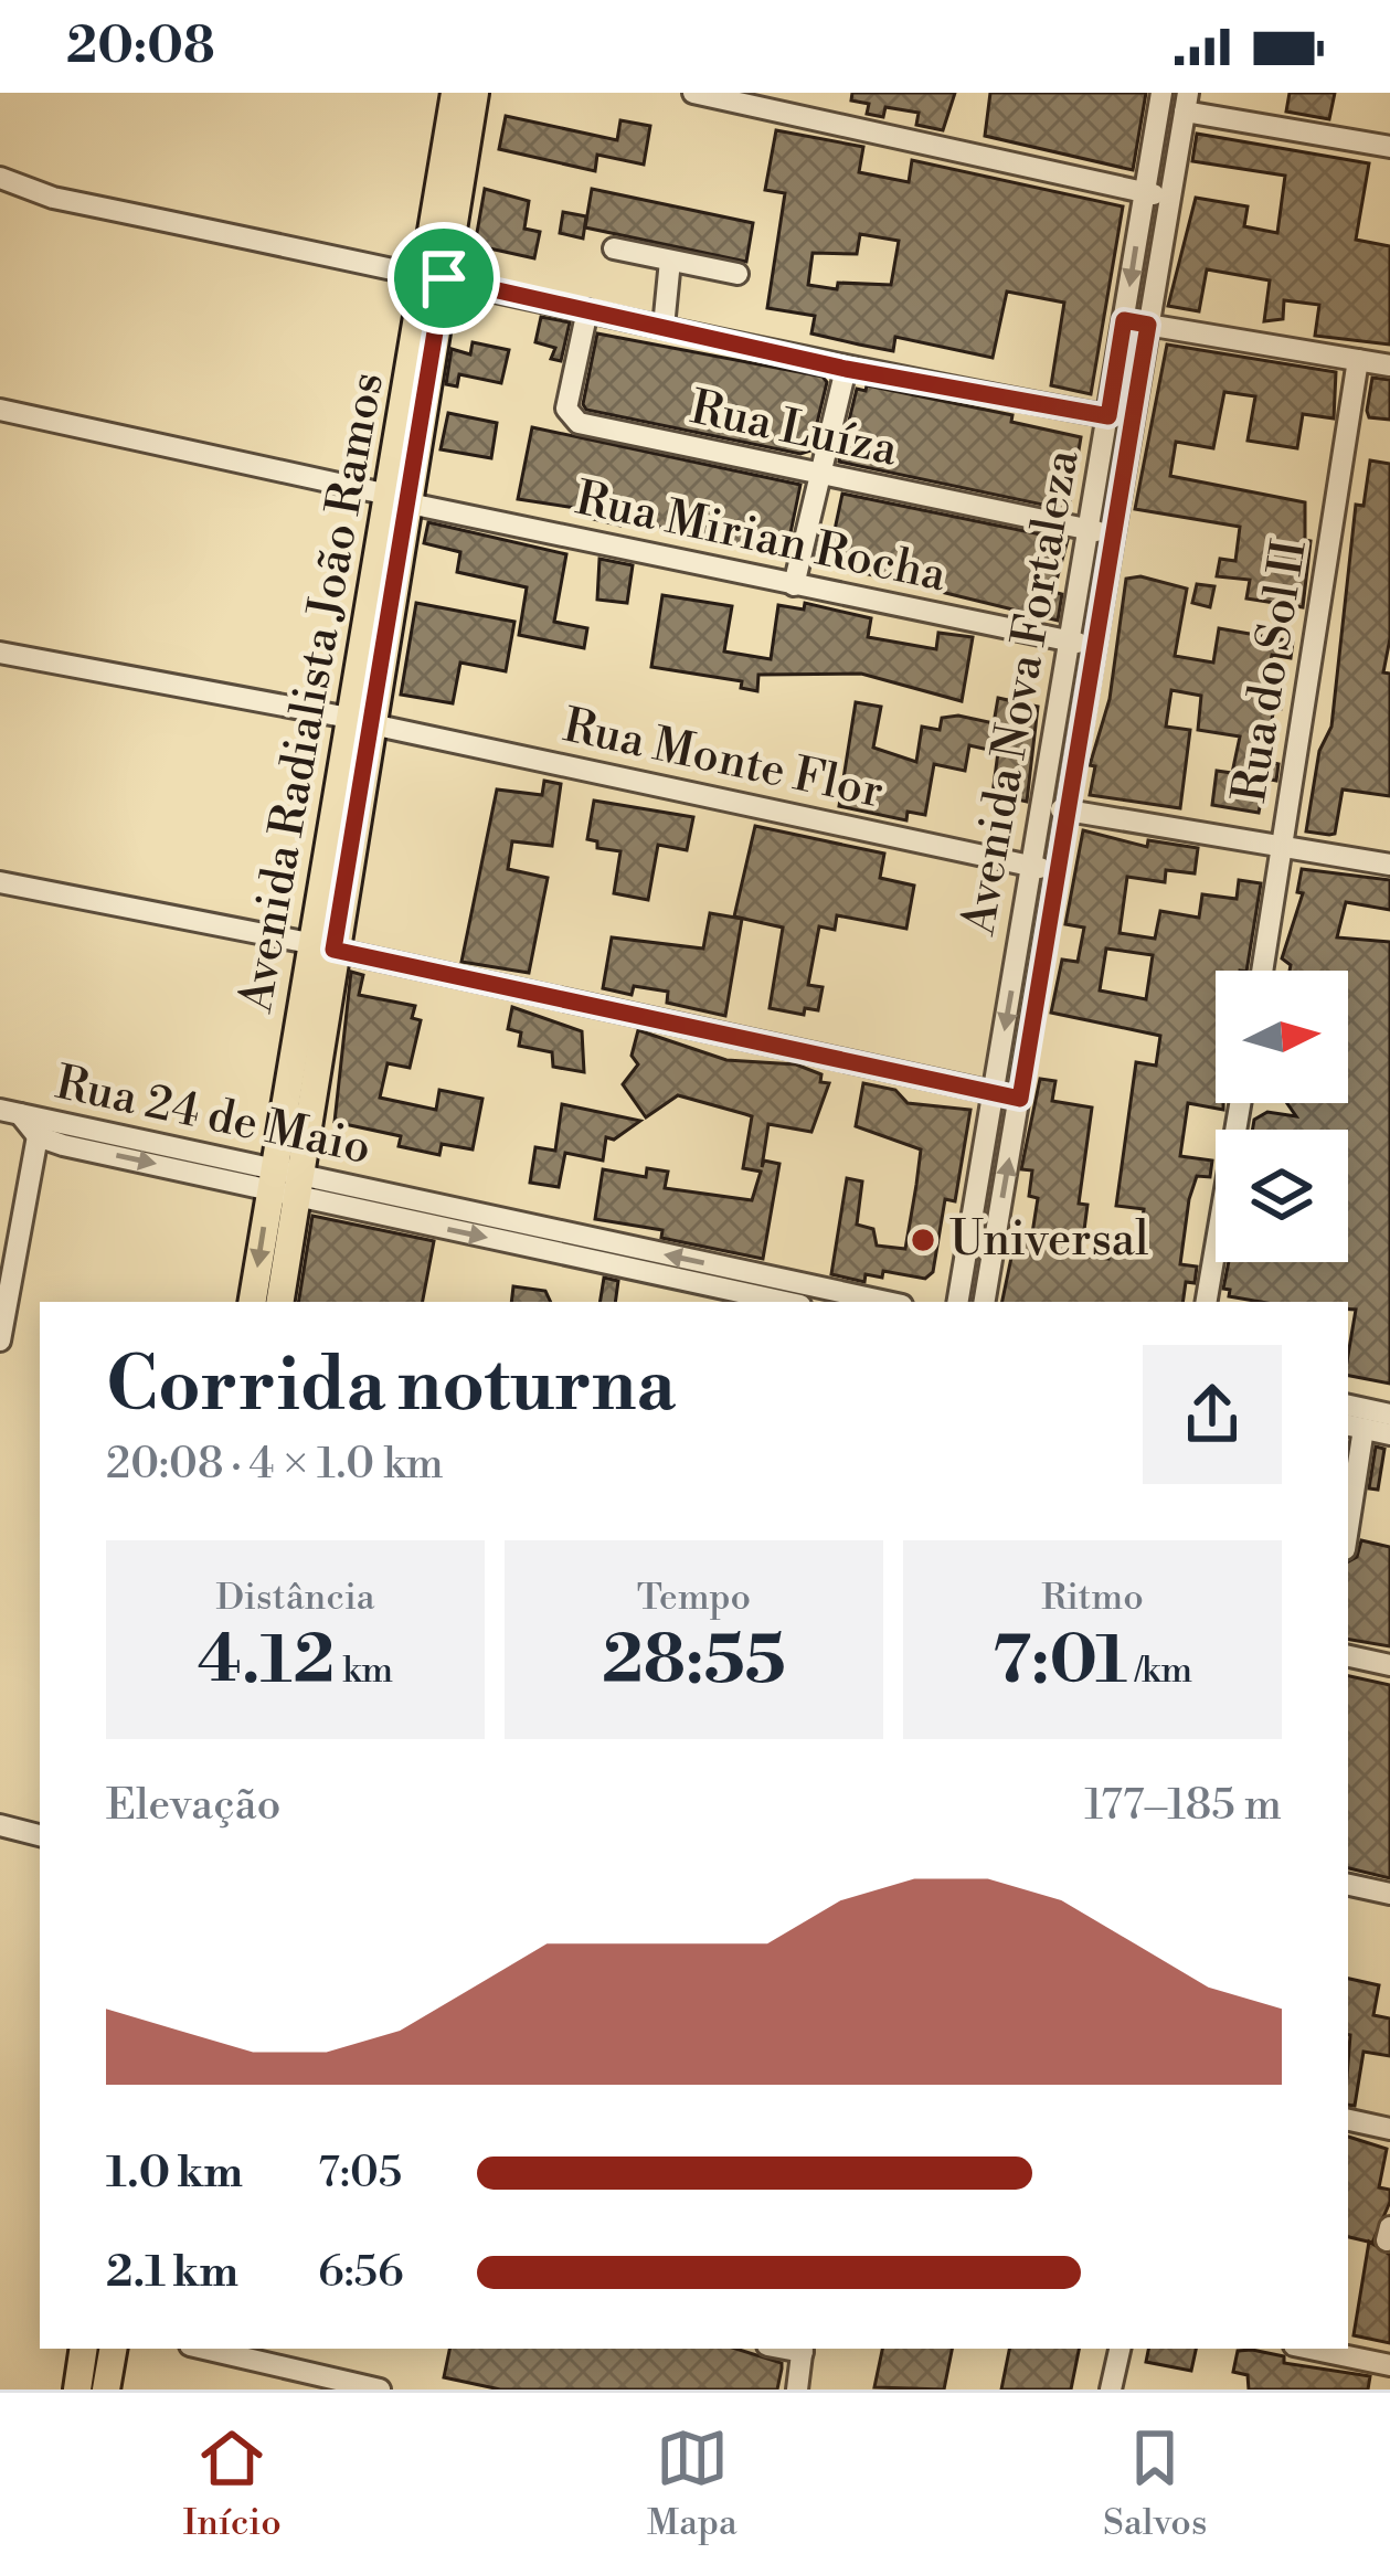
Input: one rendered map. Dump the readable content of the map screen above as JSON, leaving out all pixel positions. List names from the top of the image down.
{
  "streets": {
    "main road": ["Avenida Radialista João Ramos"],
    "street": [
      "Rua Luíza",
      "Rua Mirian Rocha",
      "Rua do Sol II",
      "Avenida Nova Fortaleza",
      "Rua Monte Flor",
      "Rua 24 de Maio"
    ]
  },
  "crossings": [
    ["Rua Luíza", "Avenida Nova Fortaleza"],
    ["Rua Mirian Rocha", "Avenida Radialista João Ramos"],
    ["Rua Mirian Rocha", "Avenida Nova Fortaleza"],
    ["Avenida Radialista João Ramos", "Rua Monte Flor"],
    ["Avenida Radialista João Ramos", "Rua 24 de Maio"],
    ["Avenida Nova Fortaleza", "Rua Monte Flor"]
  ],
  "places": ["Universal"],
  "north": "right",
  "page": {
    "status": "20:08",
    "heading": ["Corrida noturna", "20:08 · 4 × 1.0 km"],
    "stats": [
      ["Distância", "4.12 km"],
      ["Tempo", "28:55"],
      ["Ritmo", "7:01 /km"]
    ],
    "chart": ["Elevação", "177–185 m"],
    "list": [
      {
        "name": "1.0 km",
        "note": "7:05"
      },
      {
        "name": "2.1 km",
        "note": "6:56"
      }
    ],
    "tabs": ["Início", "Mapa", "Salvos"]
  }
}
